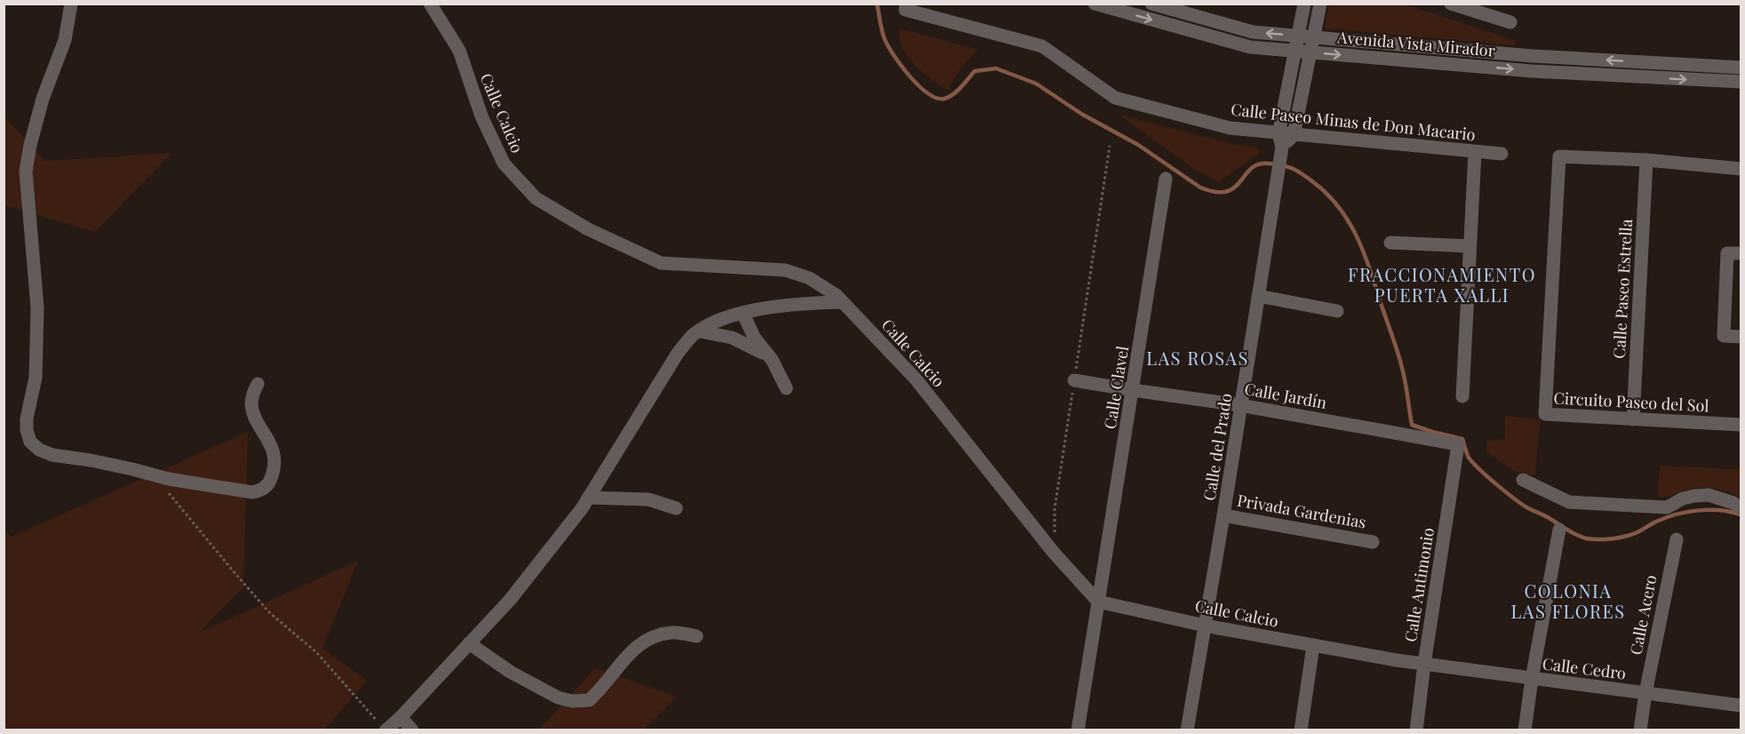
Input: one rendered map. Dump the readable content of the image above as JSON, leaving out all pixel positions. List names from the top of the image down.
{
  "streets": {
    "street": [
      "Avenida Vista Mirador",
      "Calle Calcio",
      "Calle Paseo Minas de Don Macario",
      "Calle Paseo Estrella",
      "Calle Clavel",
      "Calle Jardín",
      "Circuito Paseo del Sol",
      "Calle del Prado",
      "Privada Gardenias",
      "Calle Antimonio",
      "Calle Acero",
      "Calle Cedro"
    ]
  },
  "crossings": [
    ["Avenida Vista Mirador", "Calle del Prado"],
    ["Calle Calcio", "Calle Clavel"],
    ["Calle Calcio", "Calle del Prado"],
    ["Calle Calcio", "Calle Antimonio"],
    ["Calle Calcio", "Calle Cedro"],
    ["Calle Paseo Minas de Don Macario", "Calle del Prado"],
    ["Calle Paseo Estrella", "Circuito Paseo del Sol"],
    ["Calle Clavel", "Calle Jardín"],
    ["Calle Jardín", "Calle del Prado"],
    ["Calle Jardín", "Calle Antimonio"],
    ["Calle del Prado", "Privada Gardenias"],
    ["Calle Antimonio", "Calle Cedro"],
    ["Calle Acero", "Calle Cedro"]
  ],
  "districts": ["FRACCIONAMIENTO PUERTA XALLI", "LAS ROSAS", "COLONIA LAS FLORES"]
}
